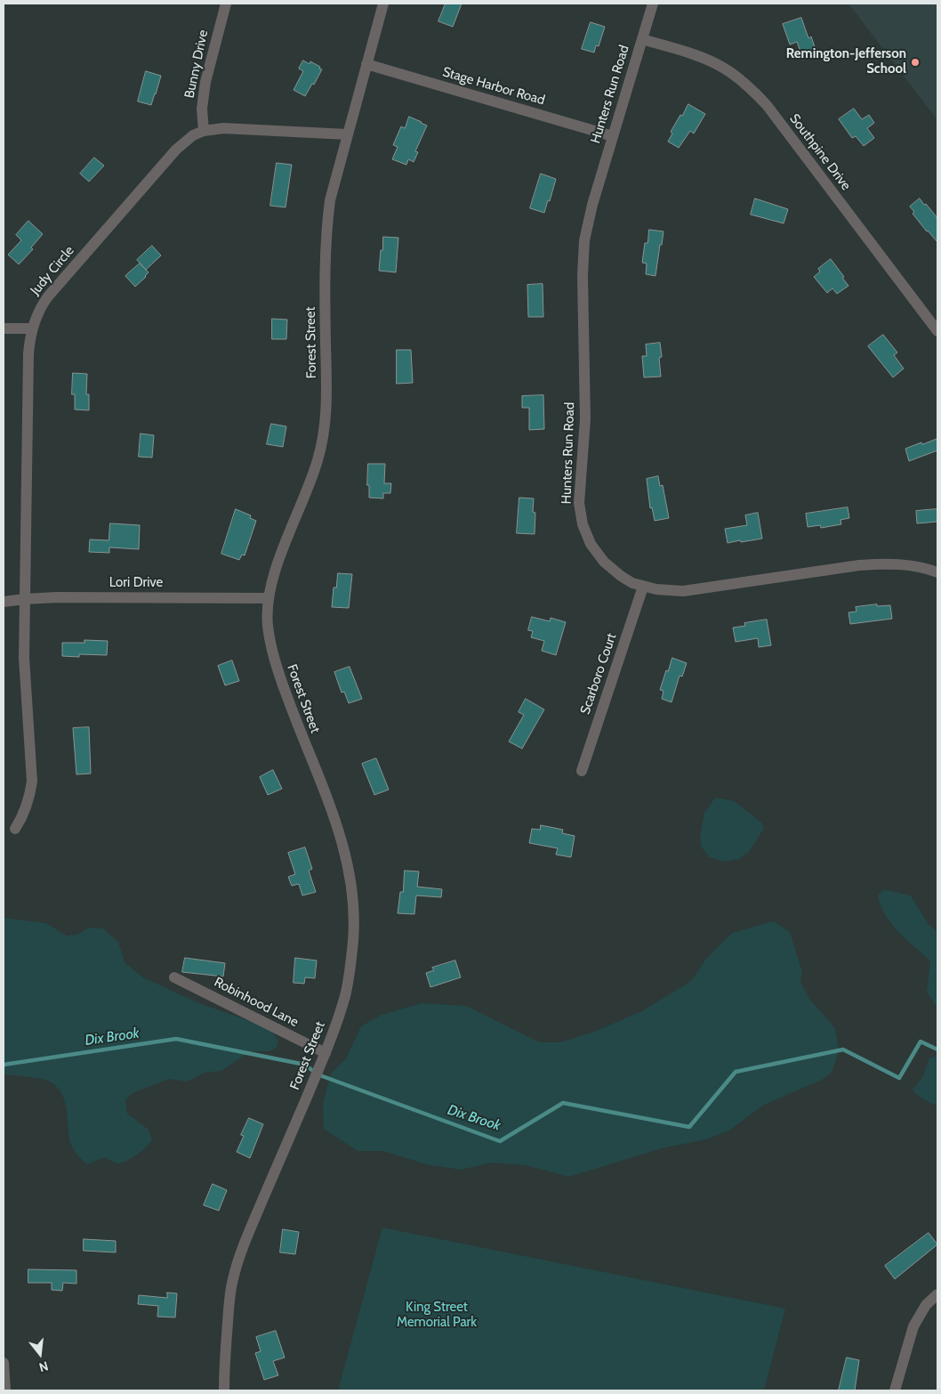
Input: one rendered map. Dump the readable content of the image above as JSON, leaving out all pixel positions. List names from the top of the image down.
{
  "streets": {
    "street": [
      "Bunny Drive",
      "Stage Harbor Road",
      "Hunters Run Road",
      "Southpine Drive",
      "Judy Circle",
      "Forest Street",
      "Lori Drive",
      "Scarboro Court",
      "Robinhood Lane"
    ]
  },
  "crossings": [
    ["Bunny Drive", "Judy Circle"],
    ["Stage Harbor Road", "Hunters Run Road"],
    ["Stage Harbor Road", "Forest Street"],
    ["Hunters Run Road", "Southpine Drive"],
    ["Hunters Run Road", "Scarboro Court"],
    ["Judy Circle", "Forest Street"],
    ["Judy Circle", "Lori Drive"],
    ["Forest Street", "Lori Drive"],
    ["Forest Street", "Robinhood Lane"]
  ],
  "water": ["Dix Brook"],
  "parks": ["King Street Memorial Park"],
  "places": ["Remington-Jefferson School"],
  "north": "bottom"
}
